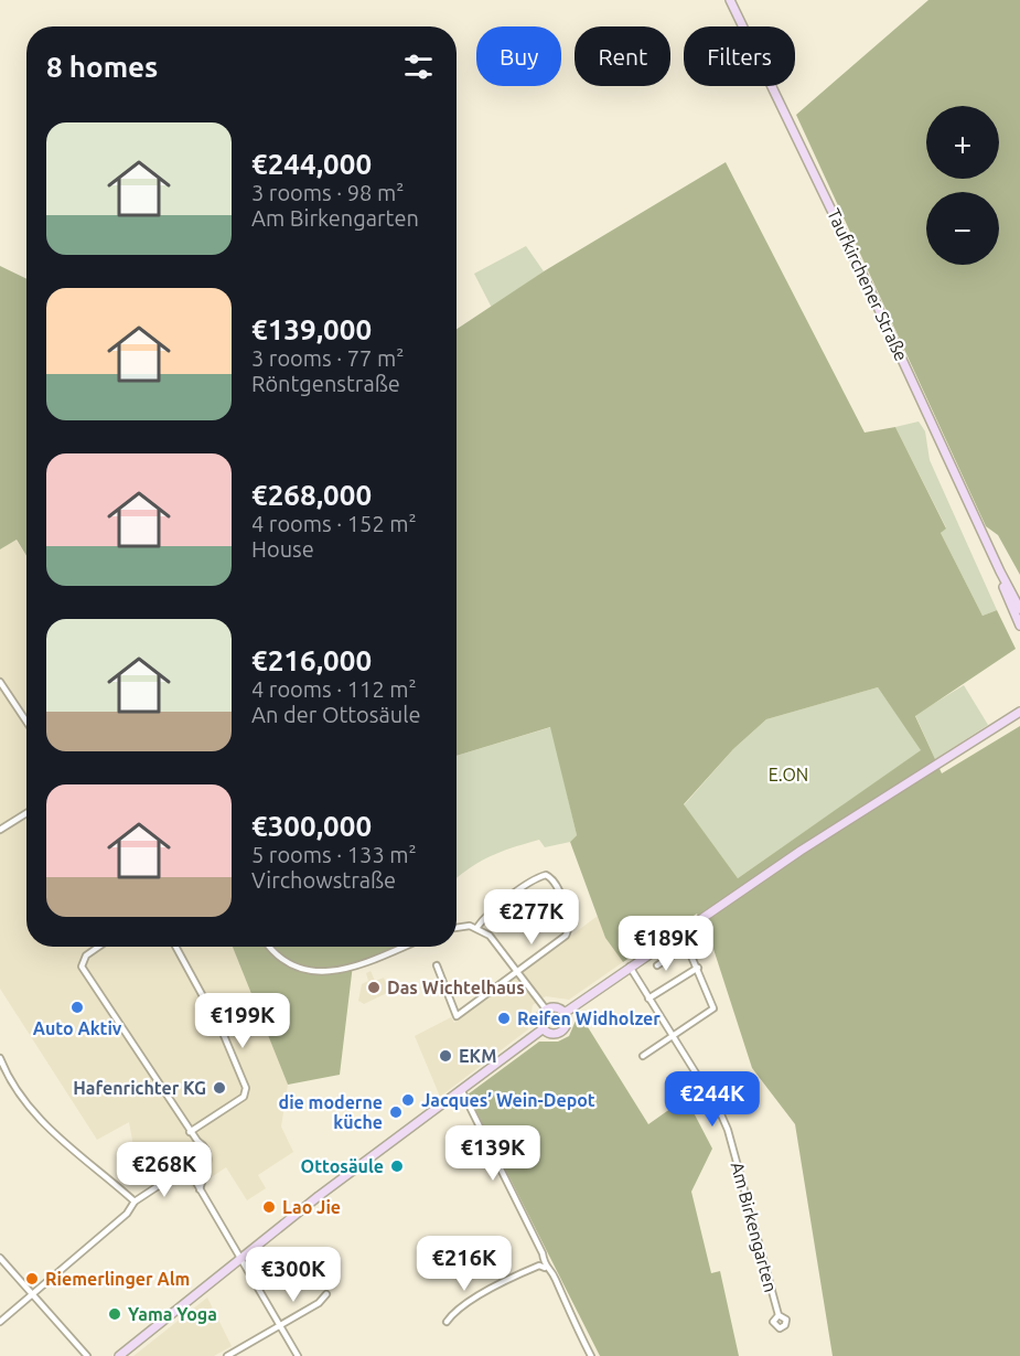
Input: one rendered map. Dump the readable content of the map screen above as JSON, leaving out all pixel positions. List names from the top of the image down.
{
  "streets": {
    "main road": ["Taufkirchener Straße"],
    "street": ["Am Birkengarten"]
  },
  "parks": ["E.ON"],
  "places": [
    "Das Wichtelhaus",
    "Auto Aktiv",
    "Reifen Widholzer",
    "EKM",
    "Hafenrichter KG",
    "Jacques’ Wein-Depot",
    "die moderne küche",
    "Ottosäule",
    "Lao Jie",
    "Riemerlinger Alm",
    "Yama Yoga"
  ],
  "page": {
    "chip": ["Buy", "Rent", "Filters"],
    "heading": "8 homes",
    "map_buttons": ["+", "−"],
    "list": [
      {
        "name": "€244,000",
        "note": "3 rooms · 98 m² · Am Birkengarten"
      },
      {
        "name": "€139,000",
        "note": "3 rooms · 77 m² · Röntgenstraße"
      },
      {
        "name": "€268,000",
        "note": "4 rooms · 152 m² · House"
      },
      {
        "name": "€216,000",
        "note": "4 rooms · 112 m² · An der Ottosäule"
      },
      {
        "name": "€300,000",
        "note": "5 rooms · 133 m² · Virchowstraße"
      }
    ],
    "price": [
      "€277K",
      "€189K",
      "€199K",
      "€244K",
      "€139K",
      "€268K",
      "€216K",
      "€300K"
    ]
  }
}
